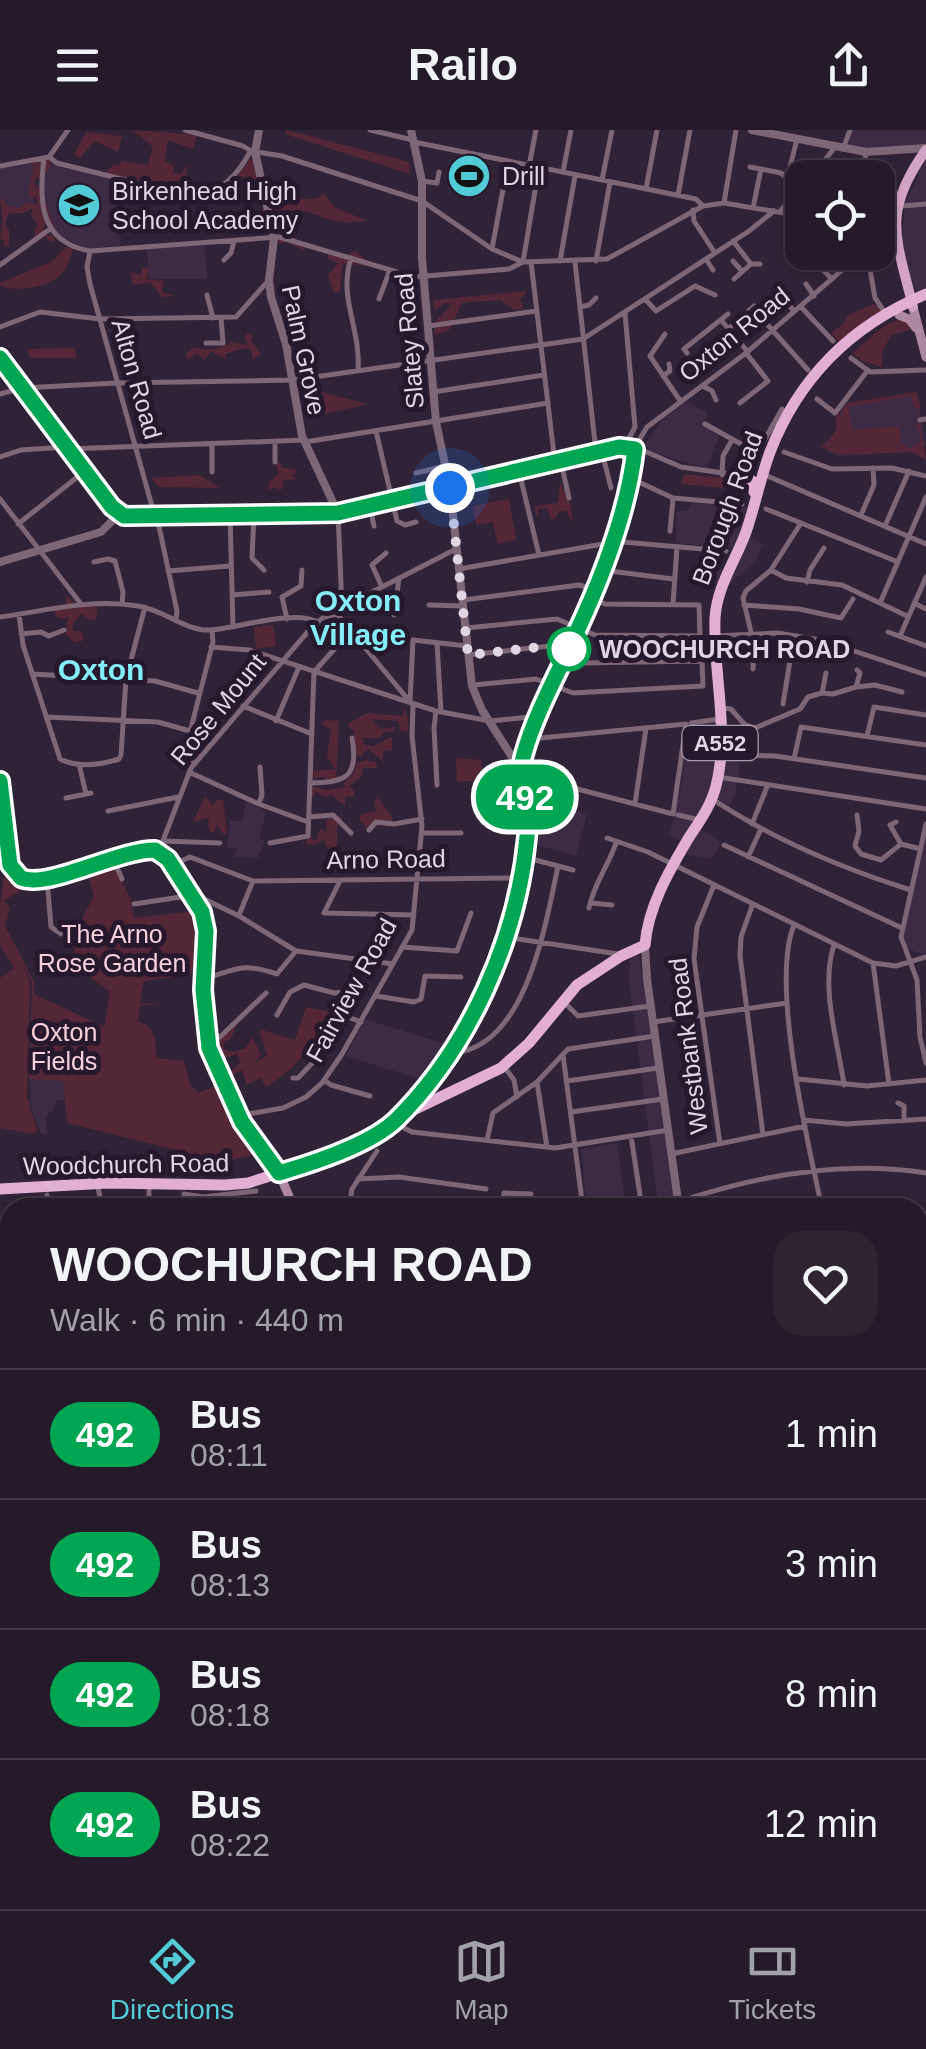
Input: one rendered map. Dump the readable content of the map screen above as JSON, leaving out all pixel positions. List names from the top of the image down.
{
  "streets": {
    "highway": ["Borough Road", "A552", "Woodchurch Road"],
    "street": [
      "Oxton Road",
      "Slatey Road",
      "Palm Grove",
      "Alton Road",
      "Rose Mount",
      "Arno Road",
      "Fairview Road",
      "Westbank Road"
    ]
  },
  "crossings": [
    ["Oxton Road", "Woodchurch Road"],
    ["Borough Road", "A552"],
    ["Arno Road", "Fairview Road"],
    ["Arno Road", "Woodchurch Road"]
  ],
  "districts": ["Oxton Village", "Oxton"],
  "parks": ["The Arno Rose Garden", "Oxton Fields"],
  "places": {
    "sports": ["Drill"],
    "school or university": ["Birkenhead High School Academy"],
    "other": ["WOOCHURCH ROAD"]
  },
  "lines": ["bus line 492"],
  "page": {
    "header": "Railo",
    "on_map": "492",
    "heading": ["WOOCHURCH ROAD", "Walk · 6 min · 440 m"],
    "list": [
      {
        "mark": "492",
        "name": "Bus",
        "note": "08:11",
        "value": "1 min"
      },
      {
        "mark": "492",
        "name": "Bus",
        "note": "08:13",
        "value": "3 min"
      },
      {
        "mark": "492",
        "name": "Bus",
        "note": "08:18",
        "value": "8 min"
      },
      {
        "mark": "492",
        "name": "Bus",
        "note": "08:22",
        "value": "12 min"
      }
    ],
    "tabs": ["Directions", "Map", "Tickets"]
  }
}
